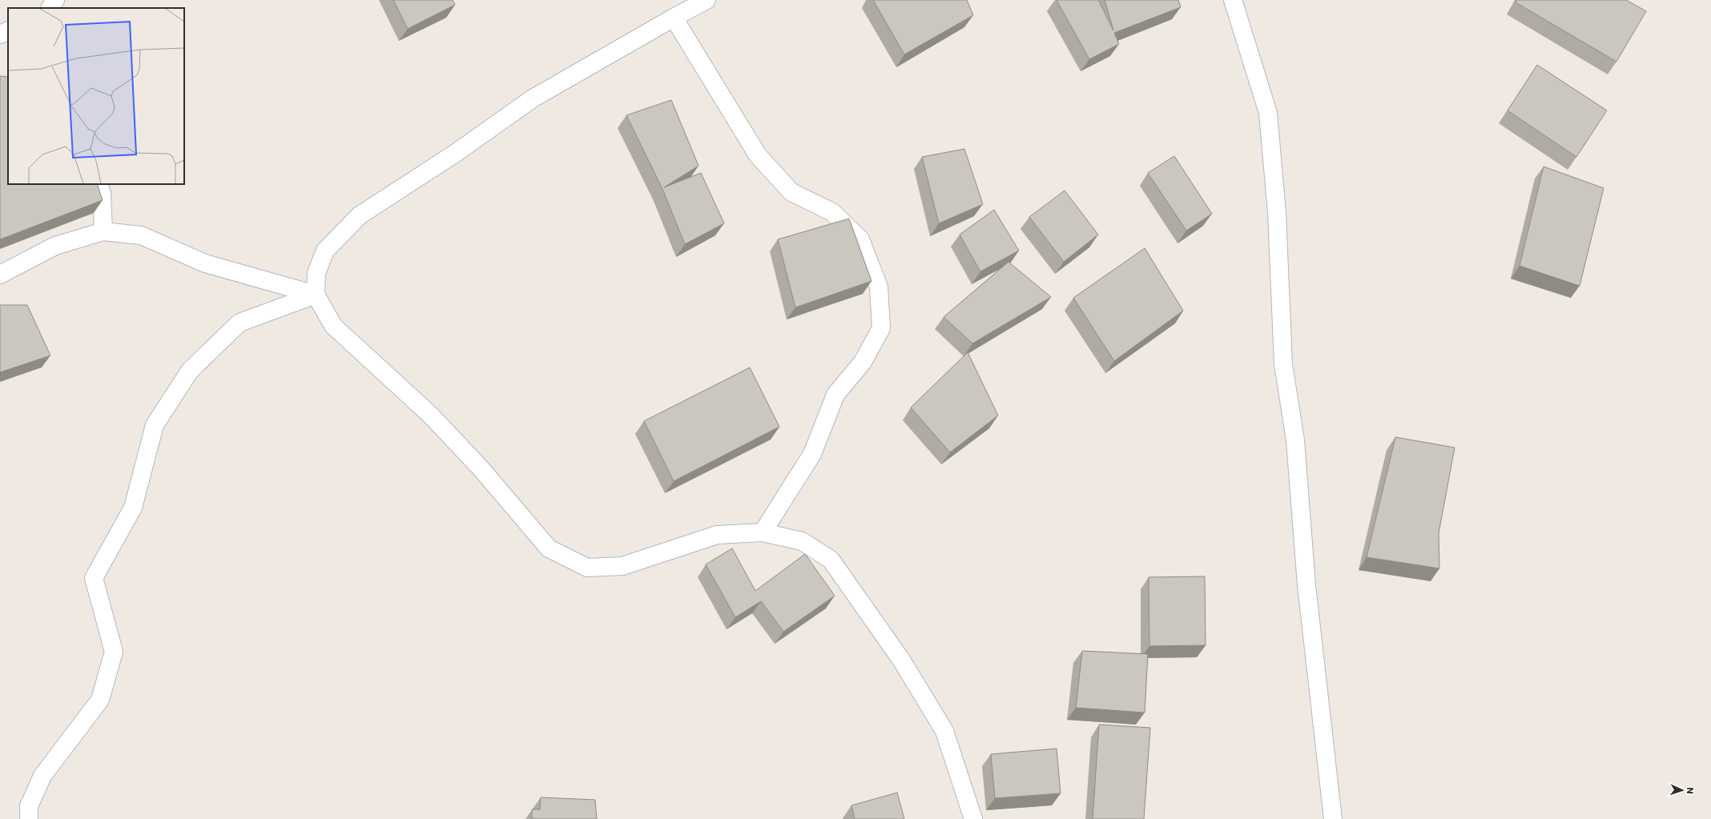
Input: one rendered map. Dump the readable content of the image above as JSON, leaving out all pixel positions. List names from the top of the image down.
{
  "north": "right"
}
